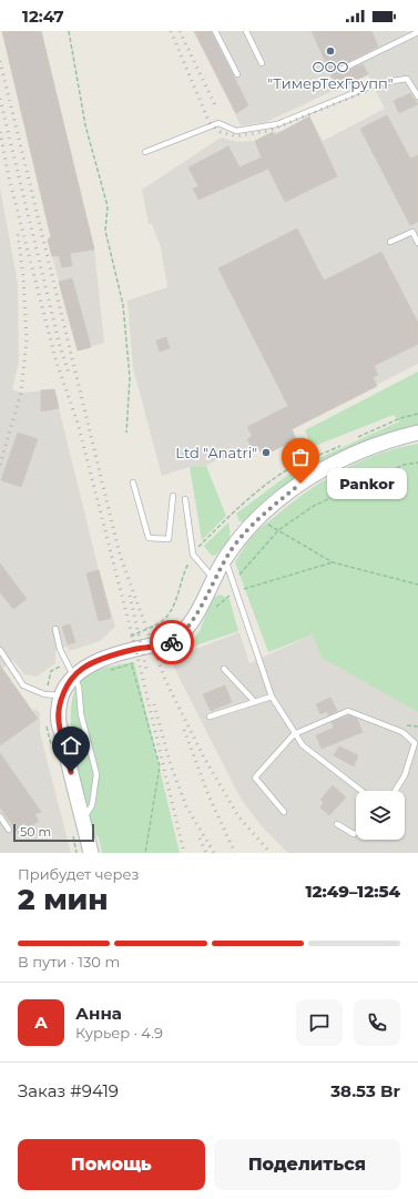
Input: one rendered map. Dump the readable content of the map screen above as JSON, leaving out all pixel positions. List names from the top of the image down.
{
  "places": ["ООО \"ТимерТехГрупп\"", "Ltd \"Anatri\"", "Pankor"],
  "scale_bar": "50 m",
  "page": {
    "status": "12:47",
    "bubble": "Pankor",
    "scale": "50 m",
    "heading": ["2 мин", "Прибудет через", "12:49–12:54"],
    "panel": [
      "Анна",
      "Курьер · 4.9",
      "Заказ #9419",
      "38.53 Br"
    ],
    "bar": "В пути · 130 m",
    "round": "А",
    "buttons": ["Помощь", "Поделиться"]
  }
}
